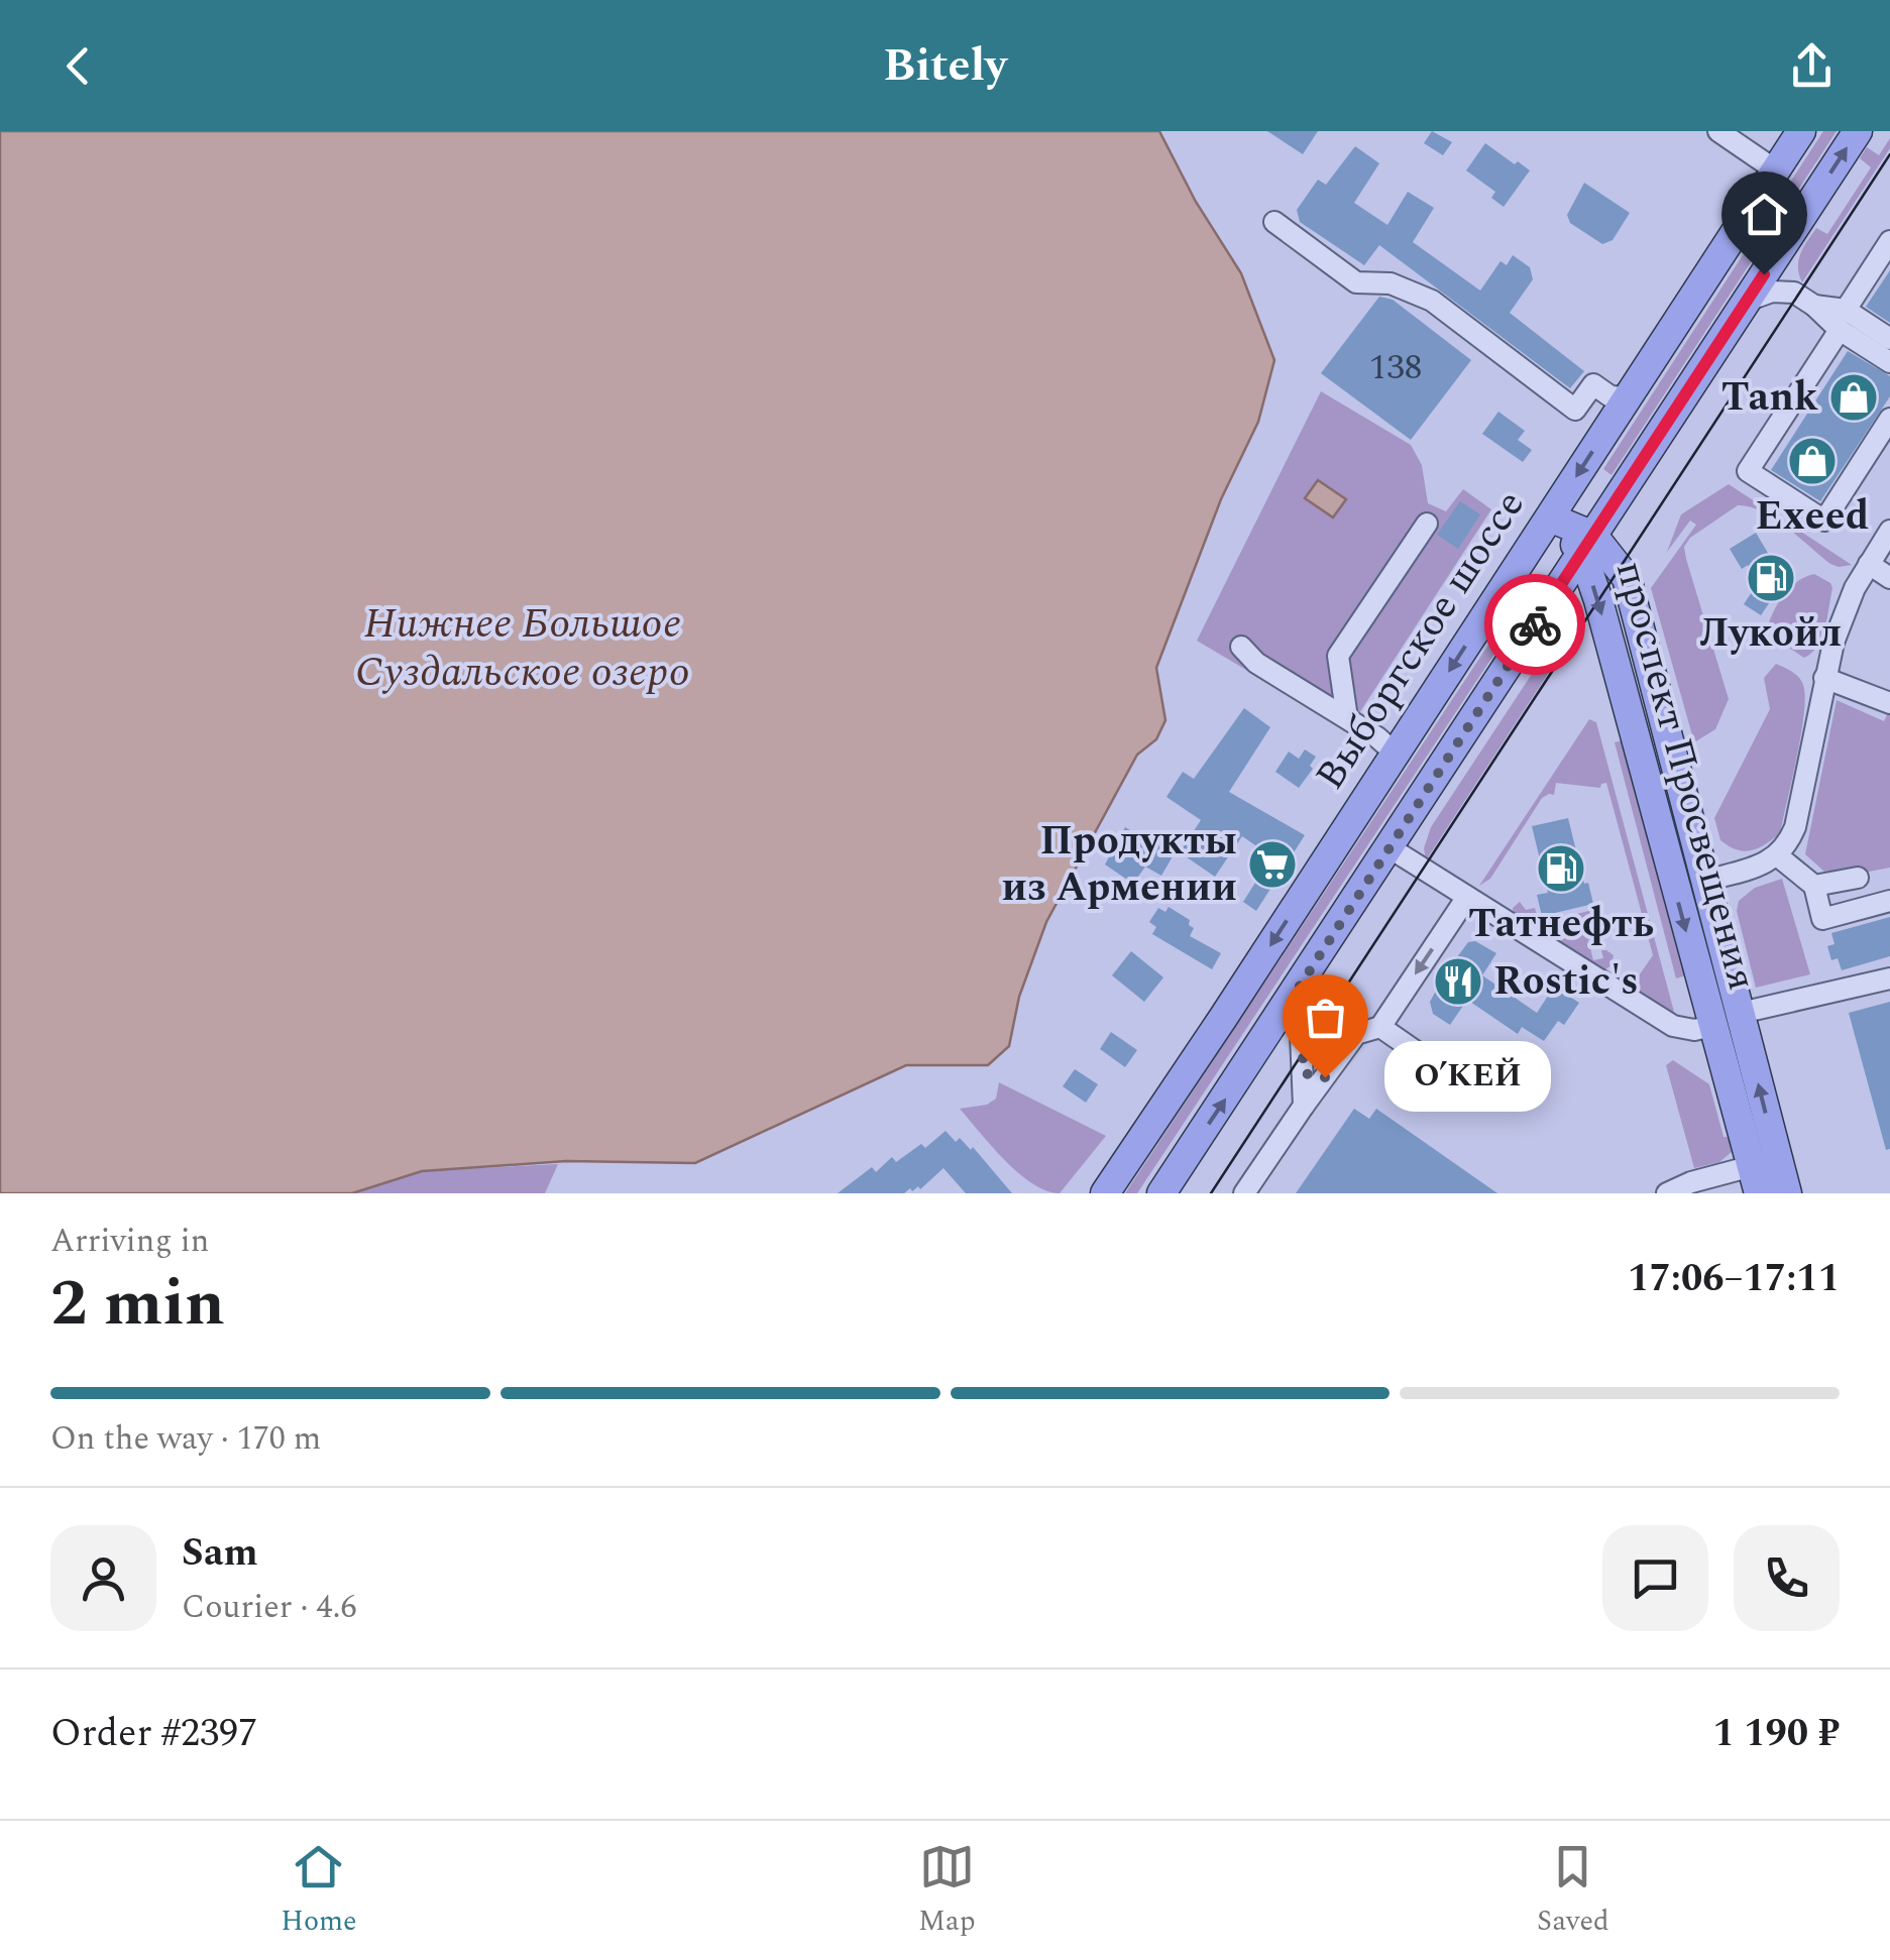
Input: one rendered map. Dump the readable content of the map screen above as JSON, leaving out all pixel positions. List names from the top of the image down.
{
  "streets": {
    "main road": ["Выборгское шоссе", "проспект Просвещения"]
  },
  "crossings": [
    ["Выборгское шоссе", "проспект Просвещения"]
  ],
  "water": ["Нижнее Большое Суздальское озеро"],
  "places": {
    "shop": ["Tank", "Exeed"],
    "fuel station": ["Лукойл", "Татнефть"],
    "supermarket": ["Продукты из Армении"],
    "restaurant": ["Rostic's"],
    "other": ["О’КЕЙ"]
  },
  "house_numbers": ["138"],
  "page": {
    "header": "Bitely",
    "bubble": "О’КЕЙ",
    "heading": ["2 min", "Arriving in", "17:06–17:11"],
    "panel": [
      "Sam",
      "Courier · 4.6",
      "Order #2397",
      "1 190 ₽"
    ],
    "bar": "On the way · 170 m",
    "tabs": ["Home", "Map", "Saved"]
  }
}
